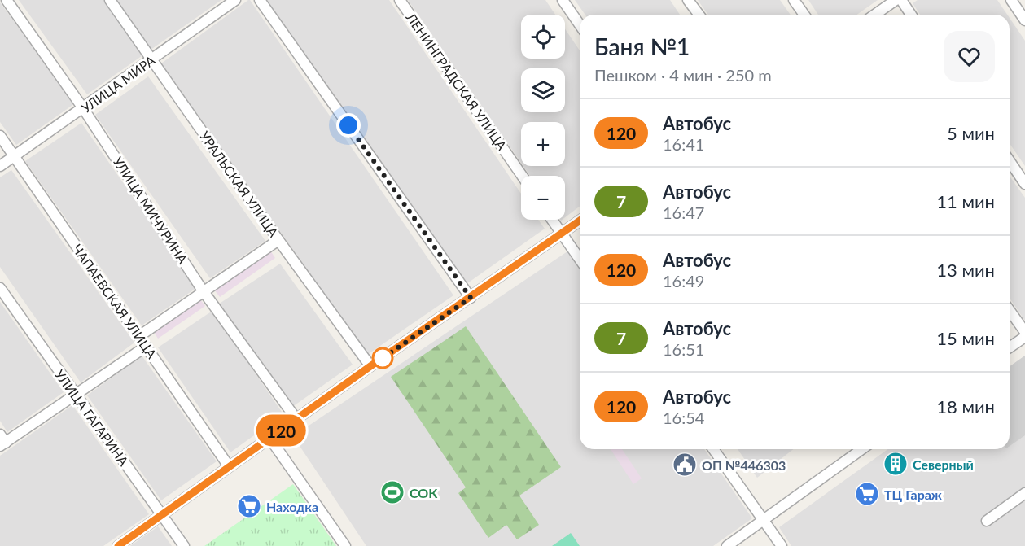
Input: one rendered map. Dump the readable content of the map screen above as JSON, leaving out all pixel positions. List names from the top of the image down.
{
  "streets": {
    "street": [
      "ЛЕНИНГРАДСКАЯ УЛИЦА",
      "УЛИЦА МИРА",
      "УРАЛЬСКАЯ УЛИЦА",
      "УЛИЦА МИЧУРИНА",
      "ЧАПАЕВСКАЯ УЛИЦА",
      "УЛИЦА ГАГАРИНА"
    ]
  },
  "crossings": [
    ["УЛИЦА МИРА", "УРАЛЬСКАЯ УЛИЦА"],
    ["УЛИЦА МИРА", "УЛИЦА МИЧУРИНА"],
    ["УЛИЦА МИРА", "ЧАПАЕВСКАЯ УЛИЦА"]
  ],
  "places": {
    "building": ["Северный"],
    "public building": ["ОП №446303"],
    "sports": ["СОК"],
    "supermarket": ["ТЦ Гараж", "Находка"]
  },
  "lines": ["bus line 120"],
  "page": {
    "on_map": "120",
    "map_buttons": ["+", "−"],
    "heading": ["Баня №1", "Пешком · 4 мин · 250 m"],
    "list": [
      {
        "mark": "120",
        "name": "Автобус",
        "note": "16:41",
        "value": "5 мин"
      },
      {
        "mark": "7",
        "name": "Автобус",
        "note": "16:47",
        "value": "11 мин"
      },
      {
        "mark": "120",
        "name": "Автобус",
        "note": "16:49",
        "value": "13 мин"
      },
      {
        "mark": "7",
        "name": "Автобус",
        "note": "16:51",
        "value": "15 мин"
      },
      {
        "mark": "120",
        "name": "Автобус",
        "note": "16:54",
        "value": "18 мин"
      }
    ]
  }
}
